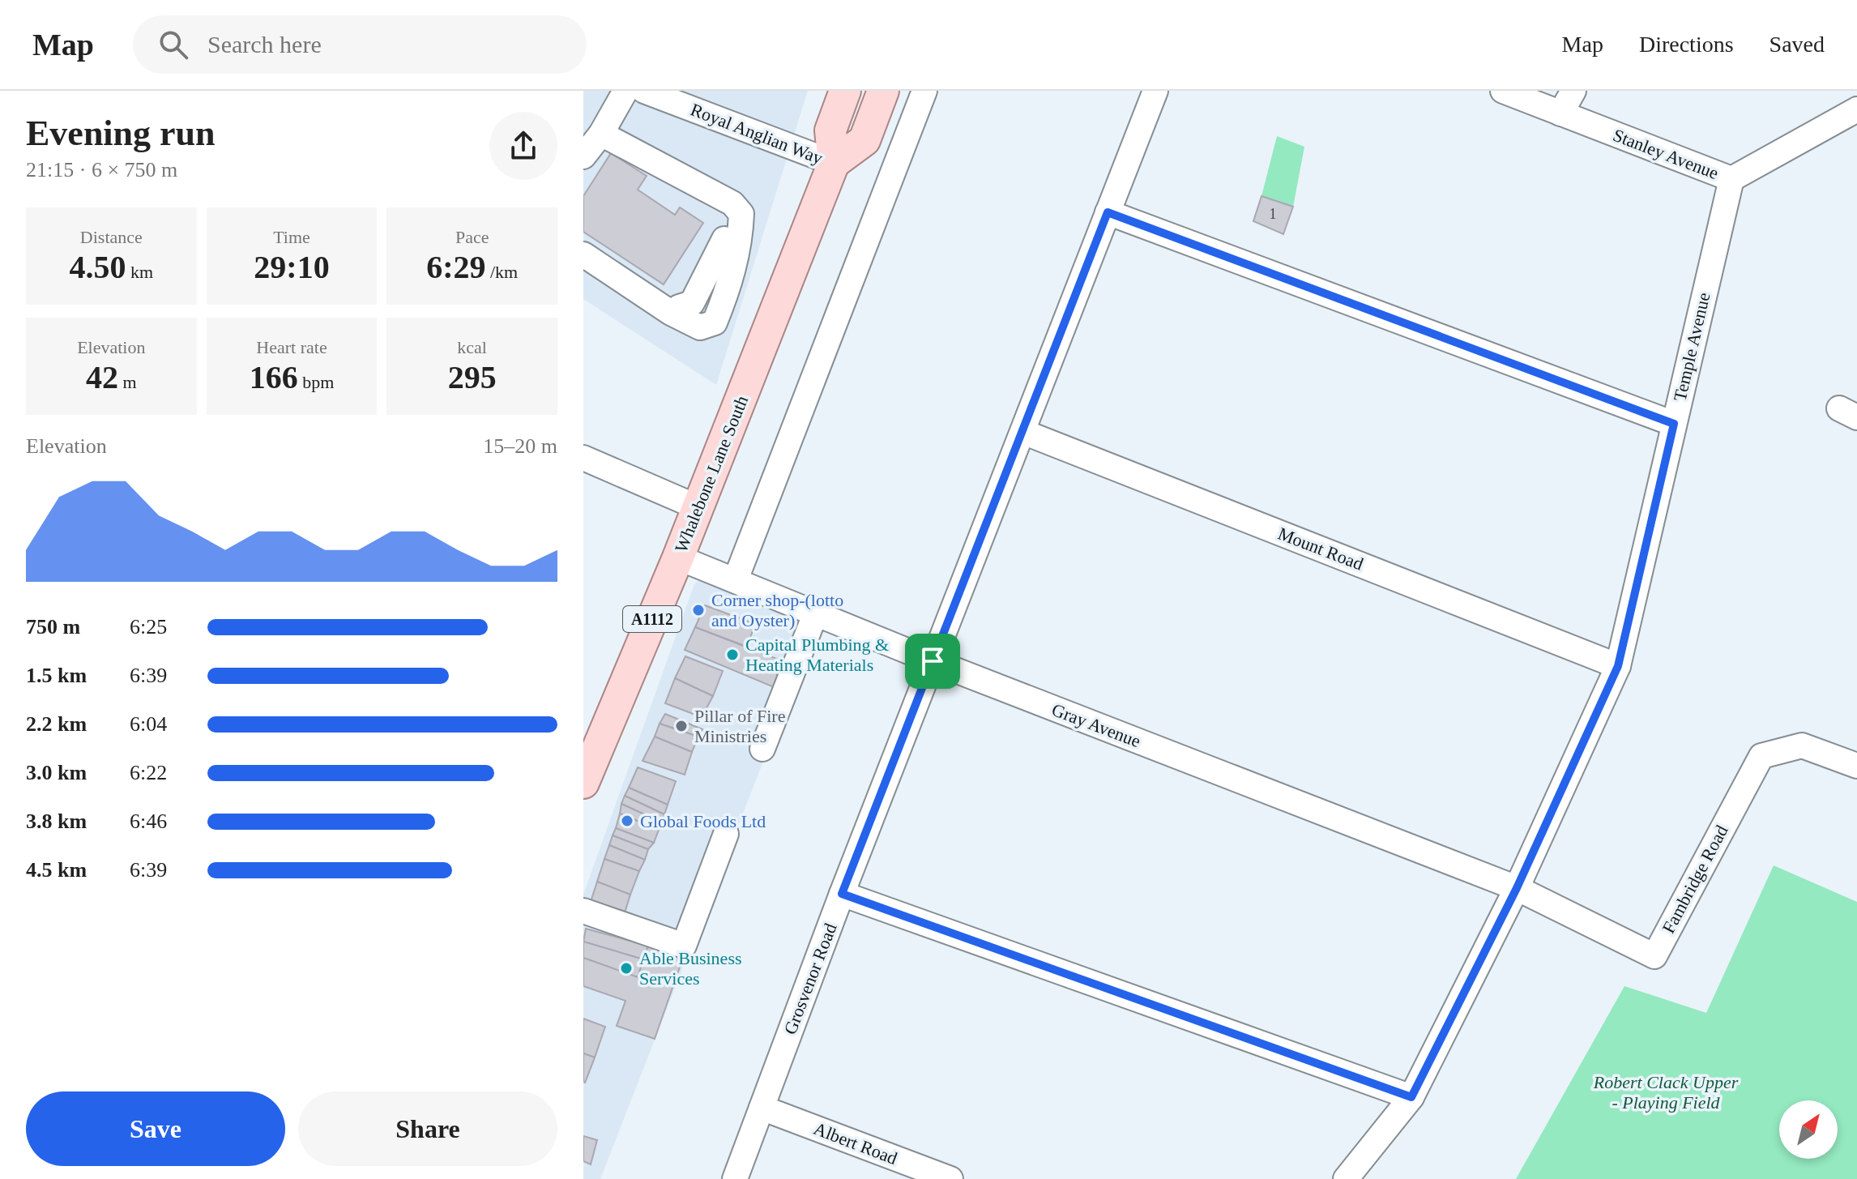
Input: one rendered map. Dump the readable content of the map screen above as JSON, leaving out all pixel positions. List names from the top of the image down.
{
  "streets": {
    "main road": ["Whalebone Lane South", "A1112"],
    "street": [
      "Royal Anglian Way",
      "Stanley Avenue",
      "Temple Avenue",
      "Mount Road",
      "Gray Avenue",
      "Fambridge Road",
      "Grosvenor Road",
      "Albert Road"
    ]
  },
  "crossings": [
    ["Royal Anglian Way", "Whalebone Lane South"],
    ["Stanley Avenue", "Temple Avenue"],
    ["Temple Avenue", "Mount Road"],
    ["Temple Avenue", "Gray Avenue"],
    ["Temple Avenue", "Fambridge Road"],
    ["Whalebone Lane South", "Gray Avenue"],
    ["Mount Road", "Grosvenor Road"],
    ["Gray Avenue", "Fambridge Road"],
    ["Gray Avenue", "Grosvenor Road"],
    ["Grosvenor Road", "Albert Road"]
  ],
  "parks": ["Robert Clack Upper - Playing Field"],
  "places": [
    "Corner shop-(lotto and Oyster)",
    "Capital Plumbing & Heating Materials",
    "Pillar of Fire Ministries",
    "Global Foods Ltd",
    "Able Business Services"
  ],
  "house_numbers": ["1"],
  "north": "top right",
  "page": {
    "header": "Map",
    "search": "Search here",
    "nav": ["Map", "Directions", "Saved"],
    "heading": ["Evening run", "21:15 · 6 × 750 m"],
    "stats": [
      ["Distance", "4.50 km"],
      ["Time", "29:10"],
      ["Pace", "6:29 /km"],
      ["Elevation", "42 m"],
      ["Heart rate", "166 bpm"],
      ["kcal", "295"]
    ],
    "chart": ["Elevation", "15–20 m"],
    "list": [
      {
        "name": "750 m",
        "note": "6:25"
      },
      {
        "name": "1.5 km",
        "note": "6:39"
      },
      {
        "name": "2.2 km",
        "note": "6:04"
      },
      {
        "name": "3.0 km",
        "note": "6:22"
      },
      {
        "name": "3.8 km",
        "note": "6:46"
      },
      {
        "name": "4.5 km",
        "note": "6:39"
      }
    ],
    "buttons": ["Save", "Share"]
  }
}
